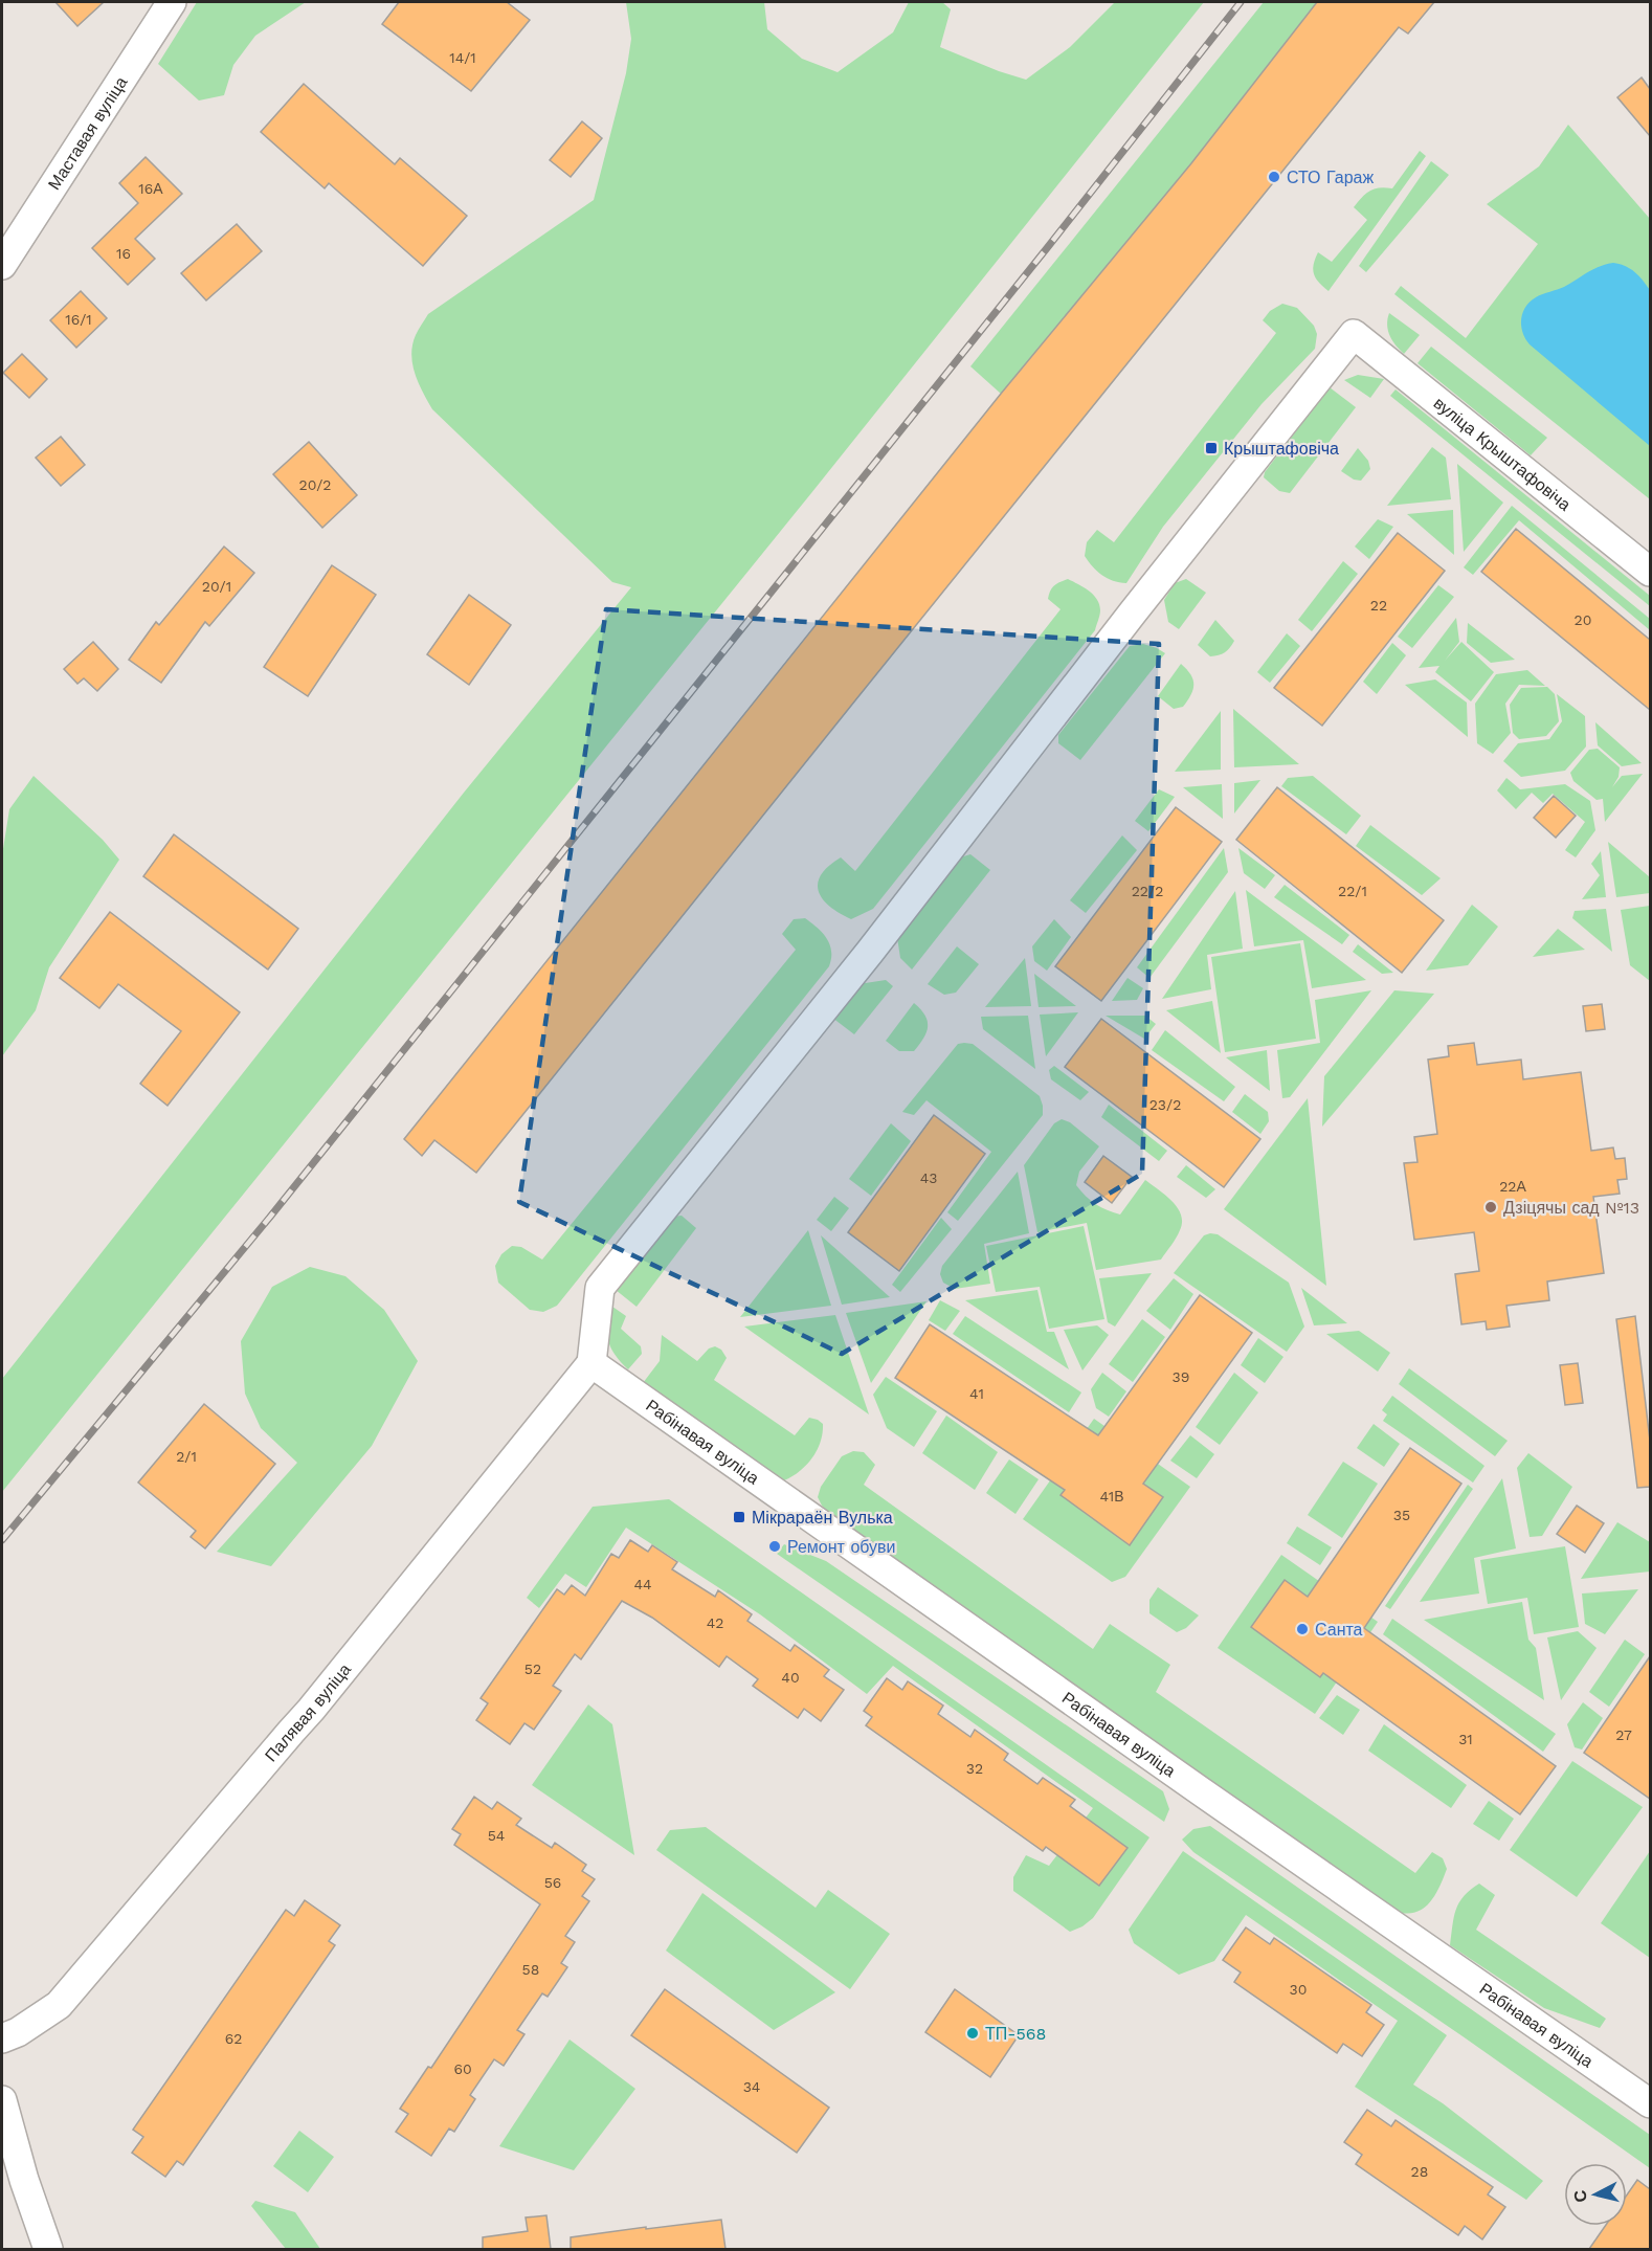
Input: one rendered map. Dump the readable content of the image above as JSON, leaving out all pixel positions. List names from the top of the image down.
{
  "streets": {
    "street": [
      "Маставая вуліца",
      "вуліца Крыштафовіча",
      "Рабінавая вуліца",
      "Палявая вуліца"
    ]
  },
  "crossings": [
    ["вуліца Крыштафовіча", "Рабінавая вуліца"],
    ["вуліца Крыштафовіча", "Палявая вуліца"],
    ["Рабінавая вуліца", "Палявая вуліца"]
  ],
  "places": {
    "other": [
      "СТО Гараж",
      "Дзіцячы сад №13",
      "Ремонт обуви",
      "Санта",
      "ТП-568"
    ],
    "transit": ["Крыштафовіча", "Мікрараён Вулька"]
  },
  "house_numbers": [
    "14/1",
    "16А",
    "16",
    "16/1",
    "20/2",
    "20/1",
    "22",
    "20",
    "22/2",
    "22/1",
    "23/2",
    "43",
    "22А",
    "39",
    "41",
    "2/1",
    "41В",
    "35",
    "44",
    "42",
    "52",
    "40",
    "27",
    "31",
    "32",
    "54",
    "56",
    "58",
    "30",
    "62",
    "60",
    "34",
    "28"
  ],
  "north": "left"
}
